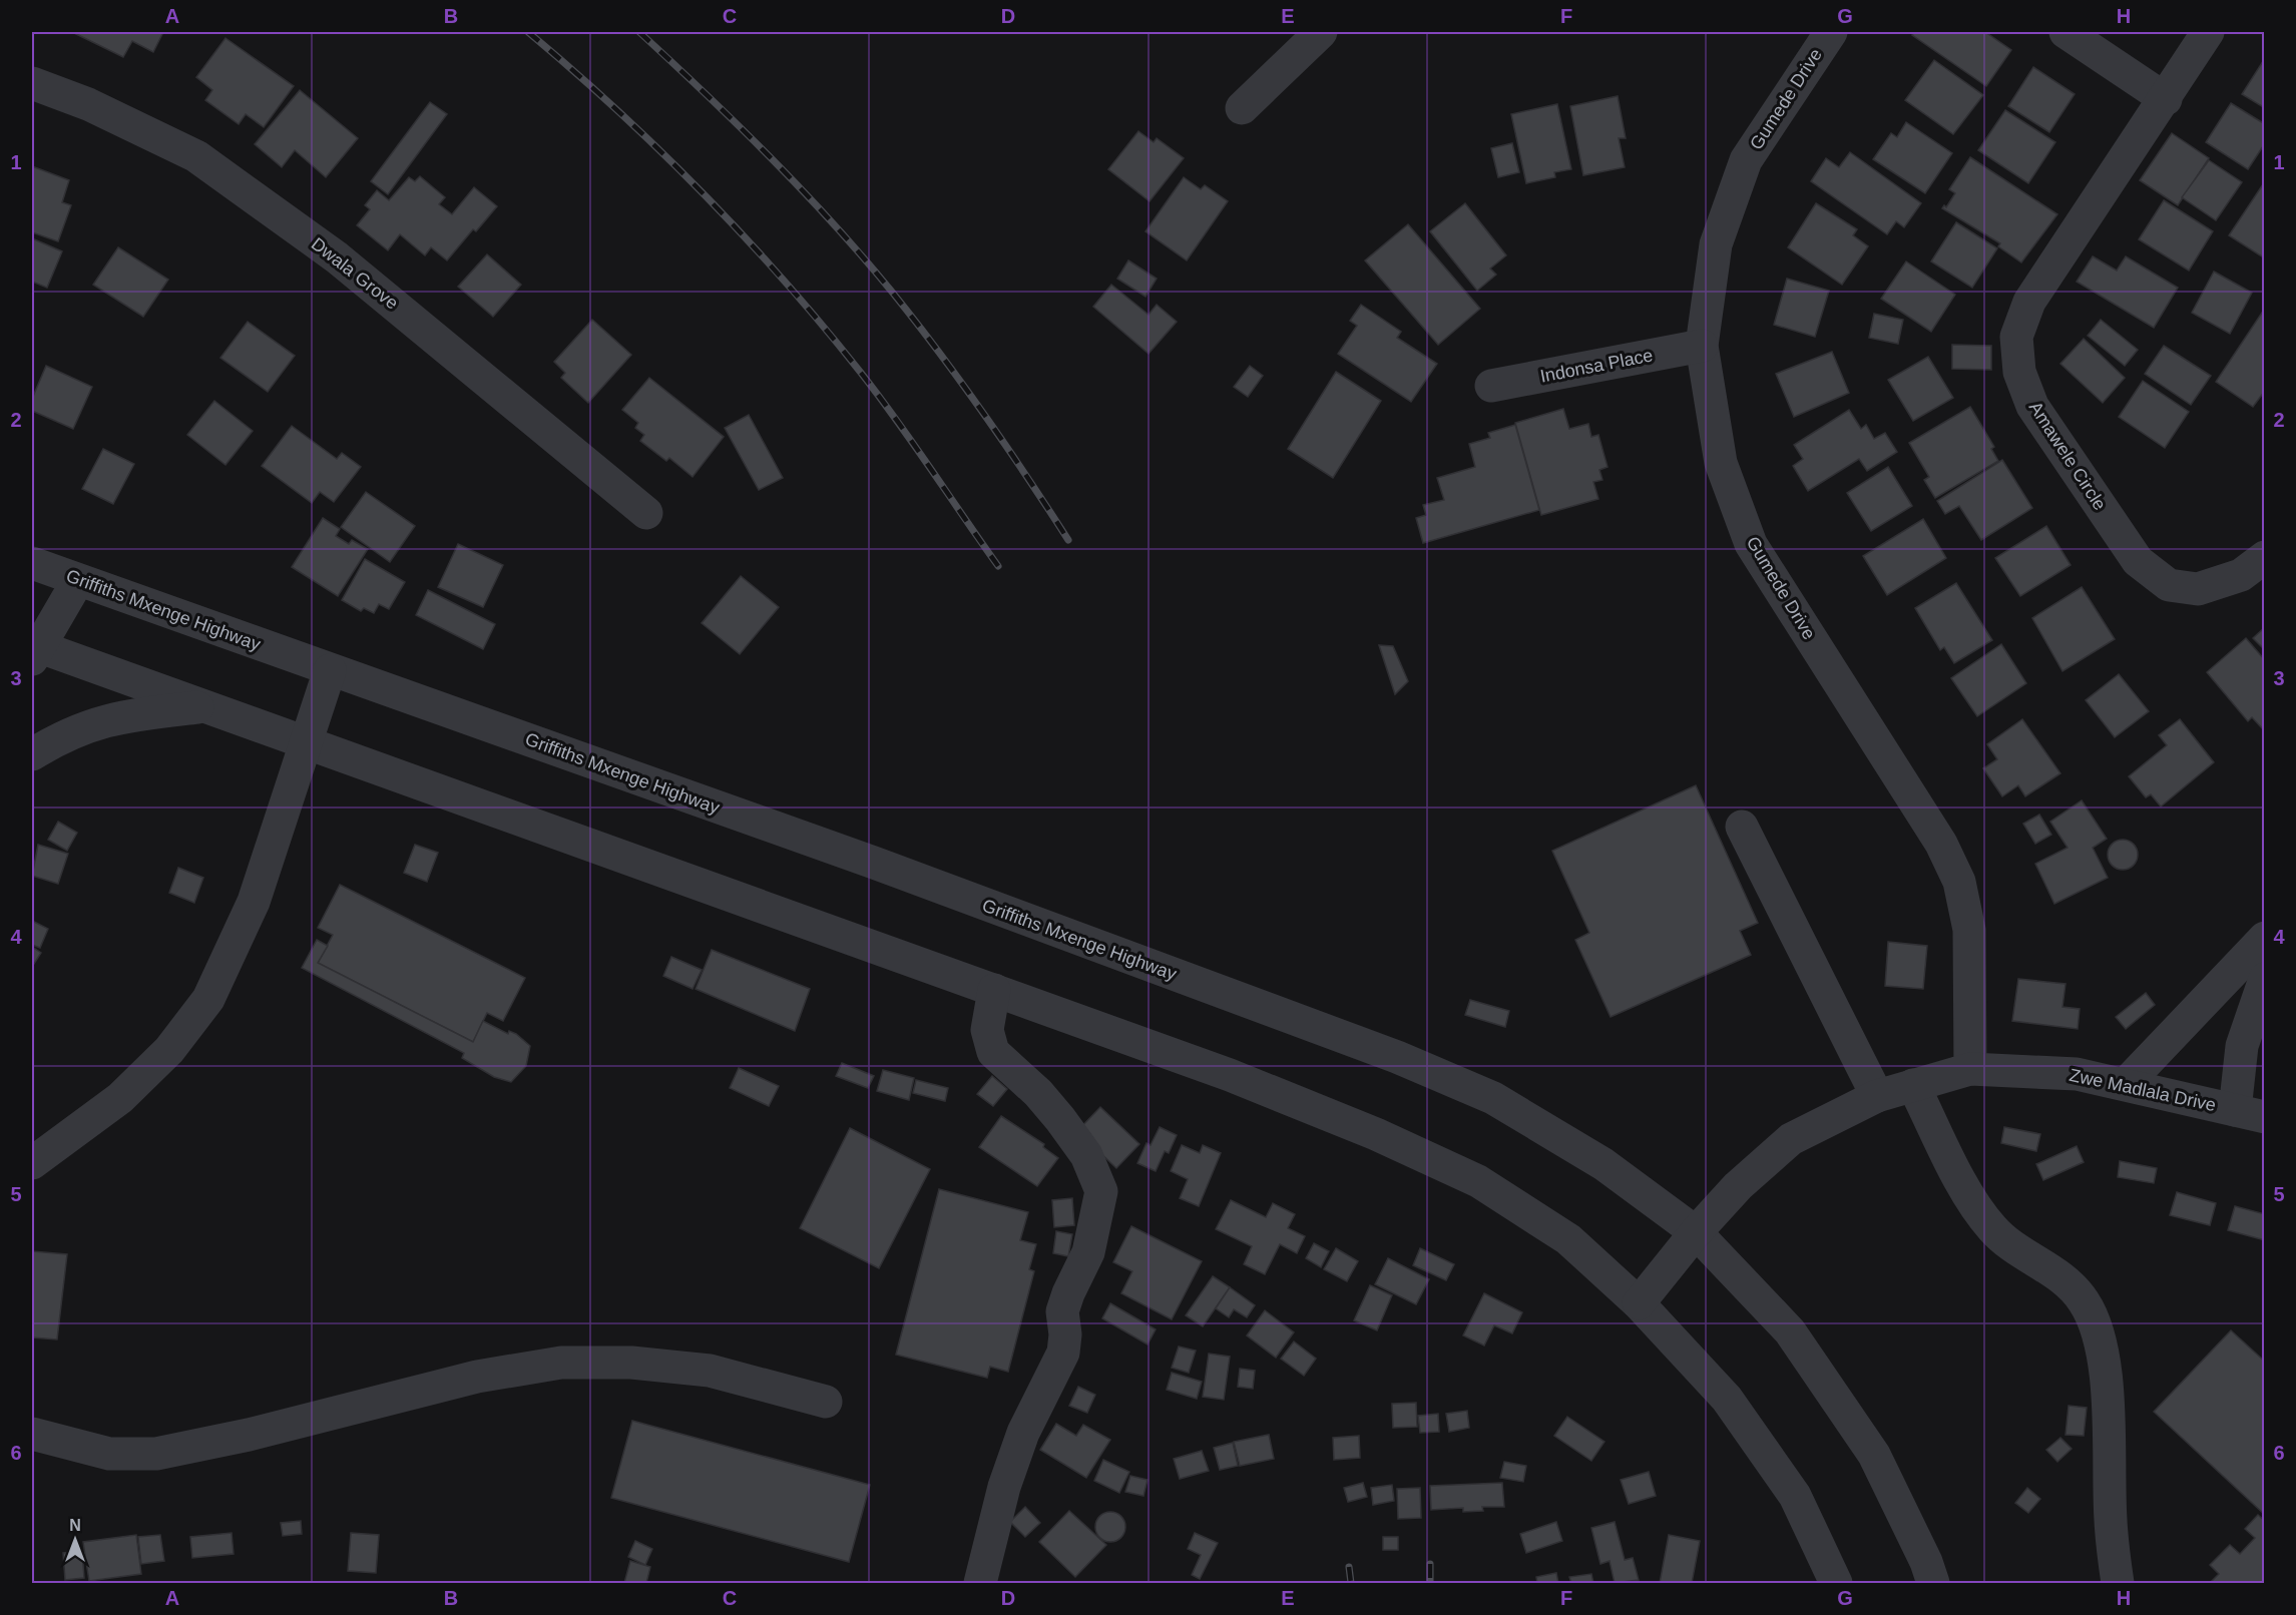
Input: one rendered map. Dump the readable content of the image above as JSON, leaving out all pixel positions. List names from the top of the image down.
{
  "streets": {
    "street": [
      "Gumede Drive",
      "Dwala Grove",
      "Indonsa Place",
      "Amawele Circle",
      "Griffiths Mxenge Highway",
      "Zwe Madlala Drive"
    ]
  },
  "crossings": [
    ["Gumede Drive", "Indonsa Place"],
    ["Gumede Drive", "Zwe Madlala Drive"],
    ["Griffiths Mxenge Highway", "Zwe Madlala Drive"]
  ],
  "north": "top",
  "grid": {
    "columns": [
      "A",
      "B",
      "C",
      "D",
      "E",
      "F",
      "G",
      "H"
    ],
    "rows": [
      "1",
      "2",
      "3",
      "4",
      "5",
      "6"
    ]
  }
}
